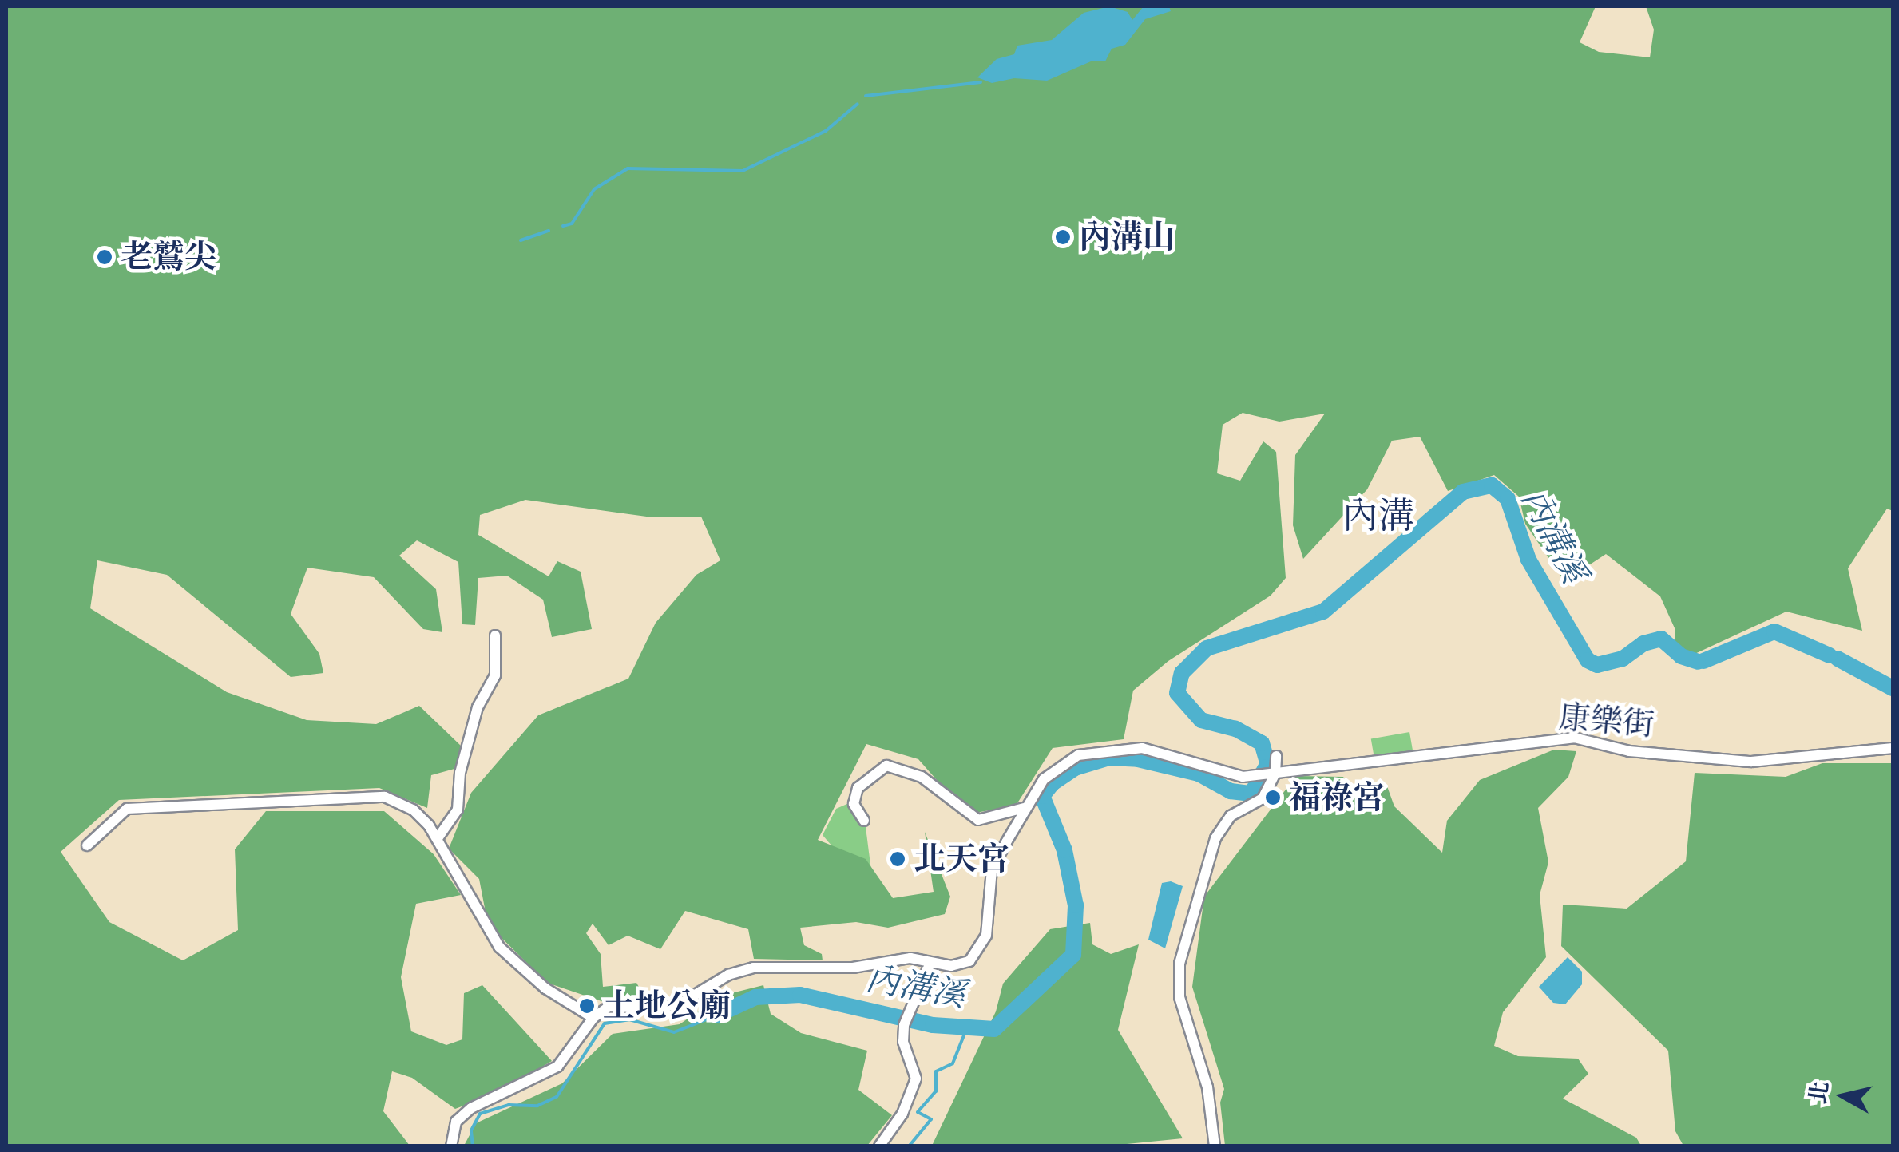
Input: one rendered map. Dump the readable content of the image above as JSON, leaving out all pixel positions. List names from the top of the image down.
{
  "streets": {
    "street": ["康樂街"]
  },
  "districts": ["內溝"],
  "water": ["內溝溪"],
  "places": [
    "內溝山",
    "老鷲尖",
    "福祿宮",
    "北天宮",
    "土地公廟"
  ],
  "north": "left"
}
